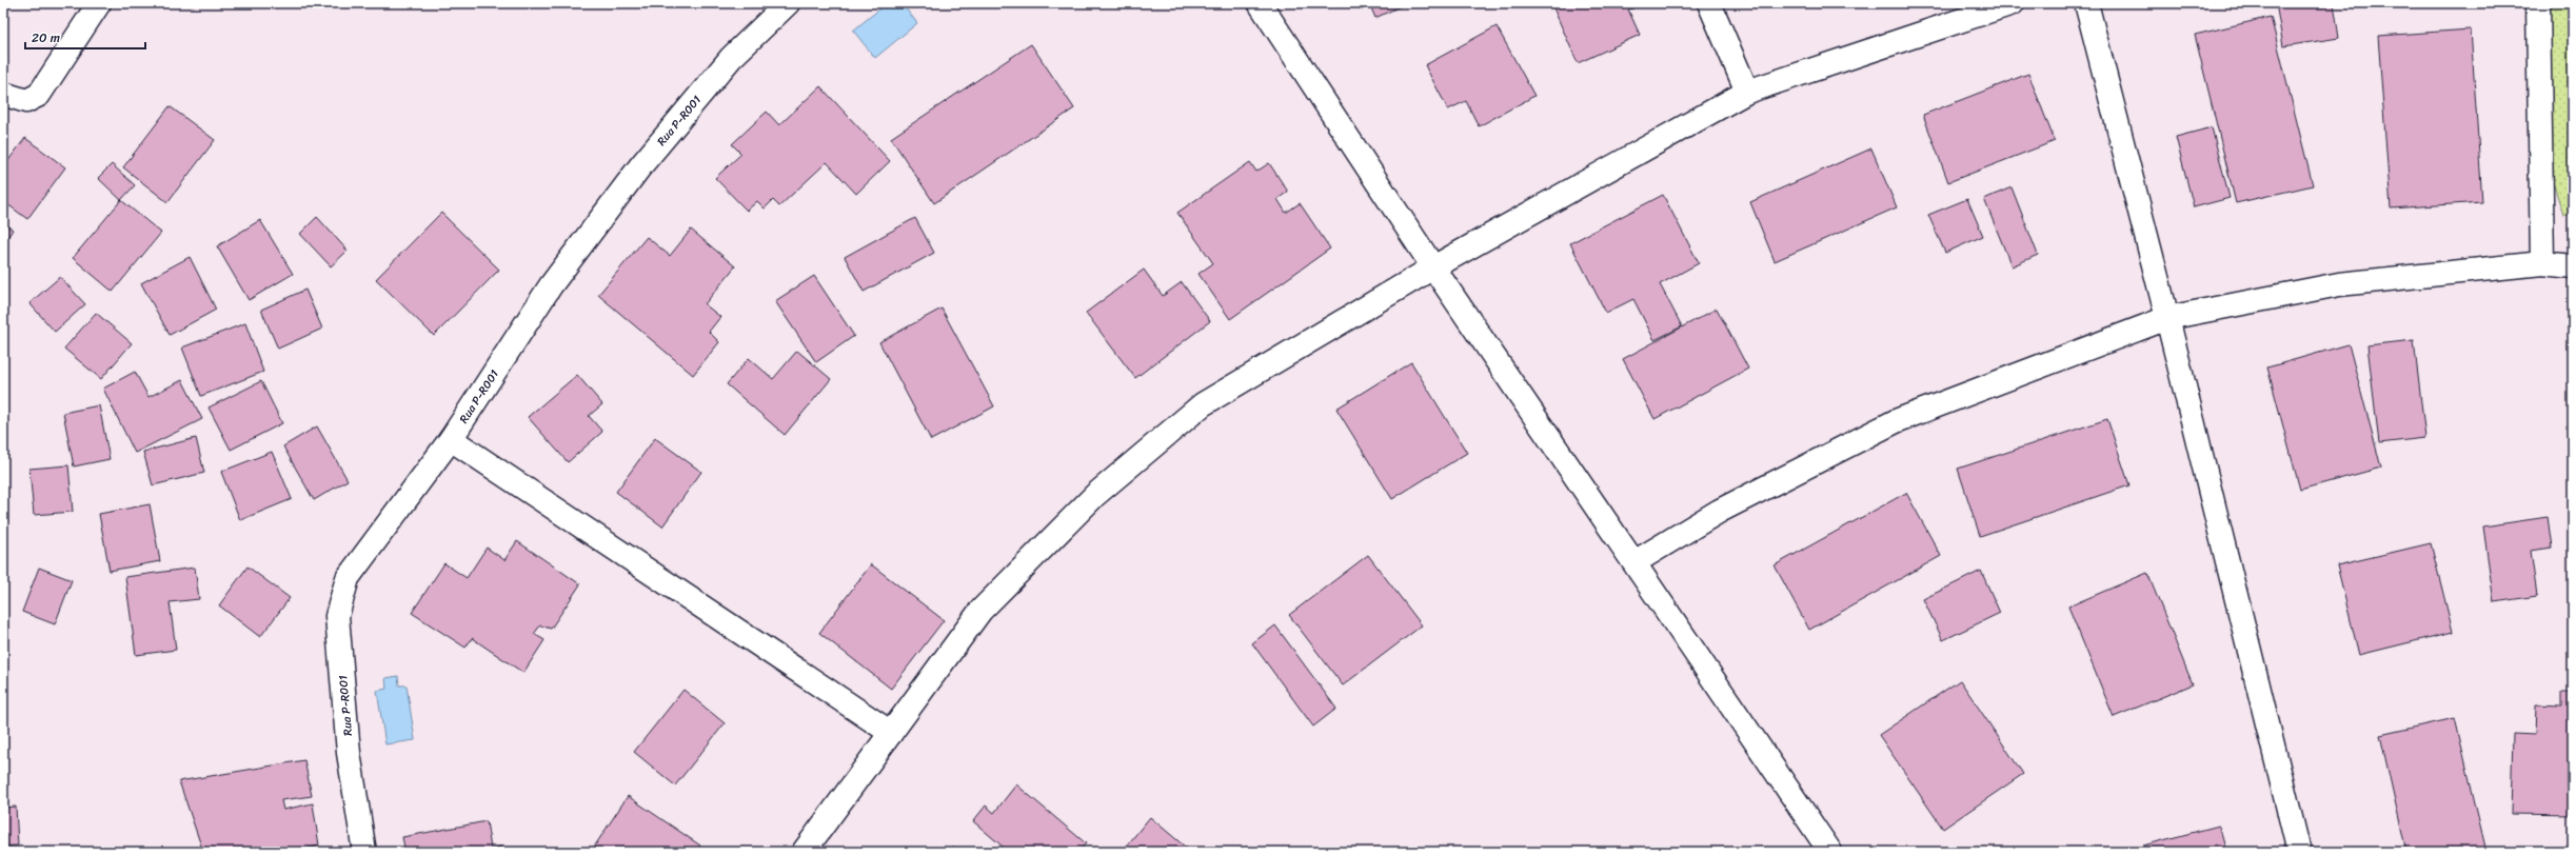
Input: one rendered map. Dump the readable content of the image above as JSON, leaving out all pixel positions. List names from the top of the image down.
{
  "streets": {
    "street": ["Rua P-R001"]
  },
  "scale_bar": "20 m"
}
